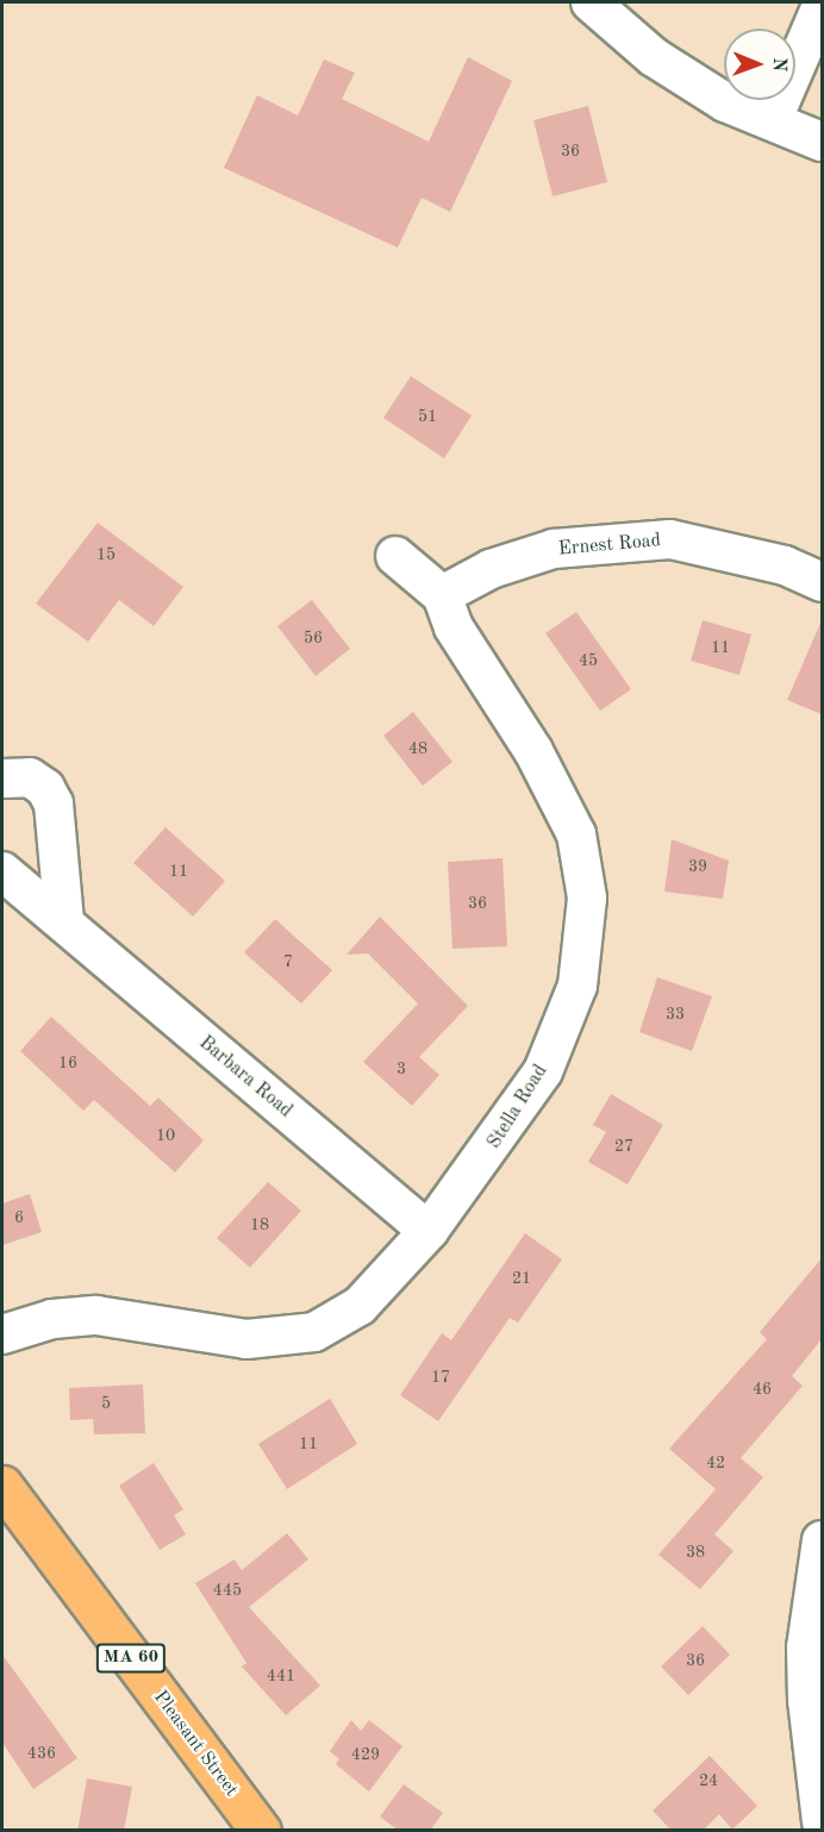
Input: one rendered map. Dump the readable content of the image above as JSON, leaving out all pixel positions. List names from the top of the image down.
{
  "streets": {
    "main road": ["MA 60", "Pleasant Street"],
    "street": ["Ernest Road", "Barbara Road", "Stella Road"]
  },
  "crossings": [
    ["Ernest Road", "Stella Road"],
    ["Barbara Road", "Stella Road"]
  ],
  "house_numbers": [
    "36",
    "51",
    "15",
    "56",
    "11",
    "45",
    "48",
    "39",
    "11",
    "36",
    "7",
    "33",
    "16",
    "3",
    "10",
    "27",
    "6",
    "18",
    "21",
    "17",
    "46",
    "5",
    "11",
    "42",
    "38",
    "445",
    "36",
    "441",
    "436",
    "429",
    "24"
  ],
  "north": "right"
}
